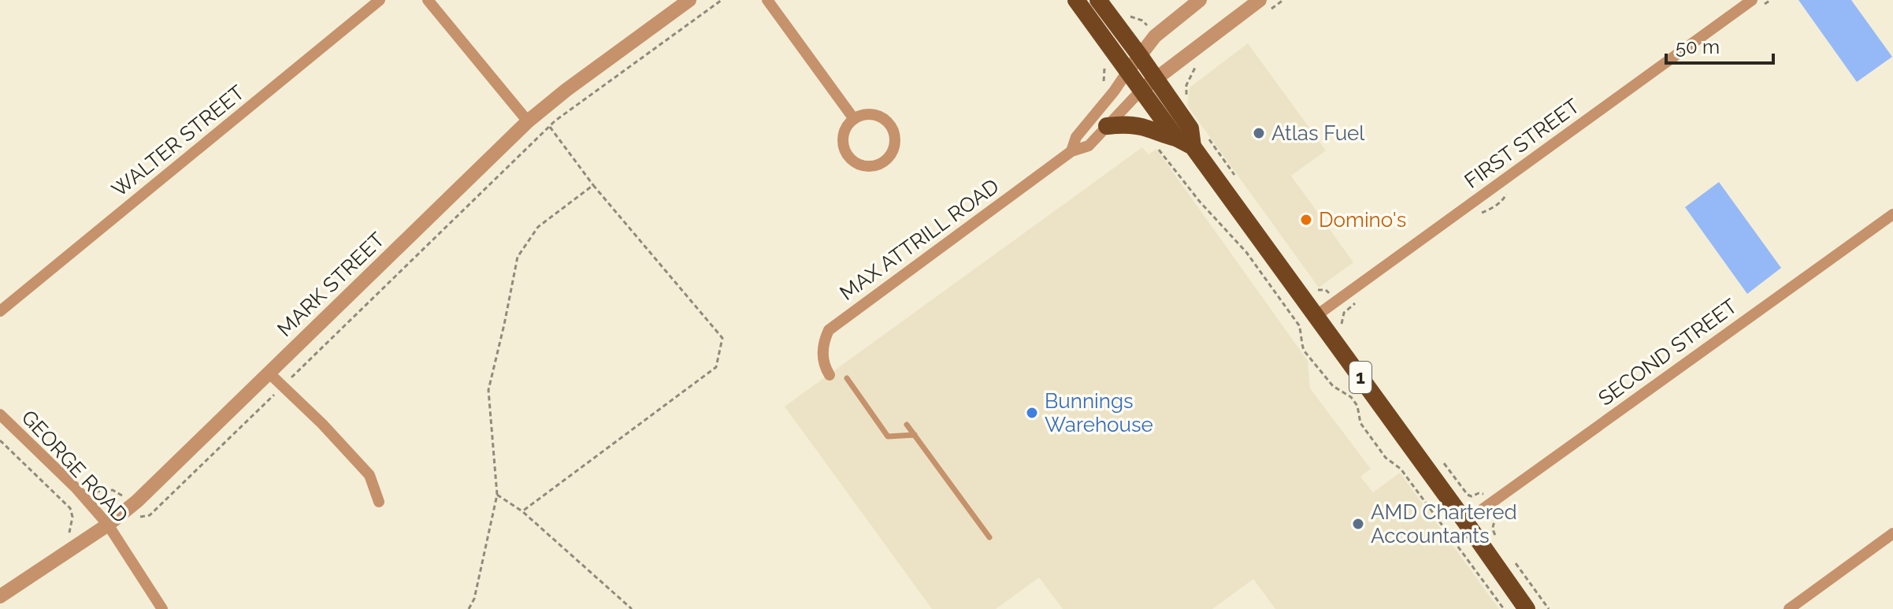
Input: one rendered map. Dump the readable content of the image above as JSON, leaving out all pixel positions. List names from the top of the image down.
{
  "streets": {
    "highway": ["1"],
    "street": [
      "WALTER STREET",
      "FIRST STREET",
      "MAX ATTRILL ROAD",
      "MARK STREET",
      "SECOND STREET",
      "GEORGE ROAD"
    ]
  },
  "crossings": [
    ["FIRST STREET", "1"],
    ["MAX ATTRILL ROAD", "1"],
    ["MARK STREET", "GEORGE ROAD"],
    ["SECOND STREET", "1"]
  ],
  "places": [
    "Atlas Fuel",
    "Domino's",
    "Bunnings Warehouse",
    "AMD Chartered Accountants"
  ],
  "scale_bar": "50 m"
}
